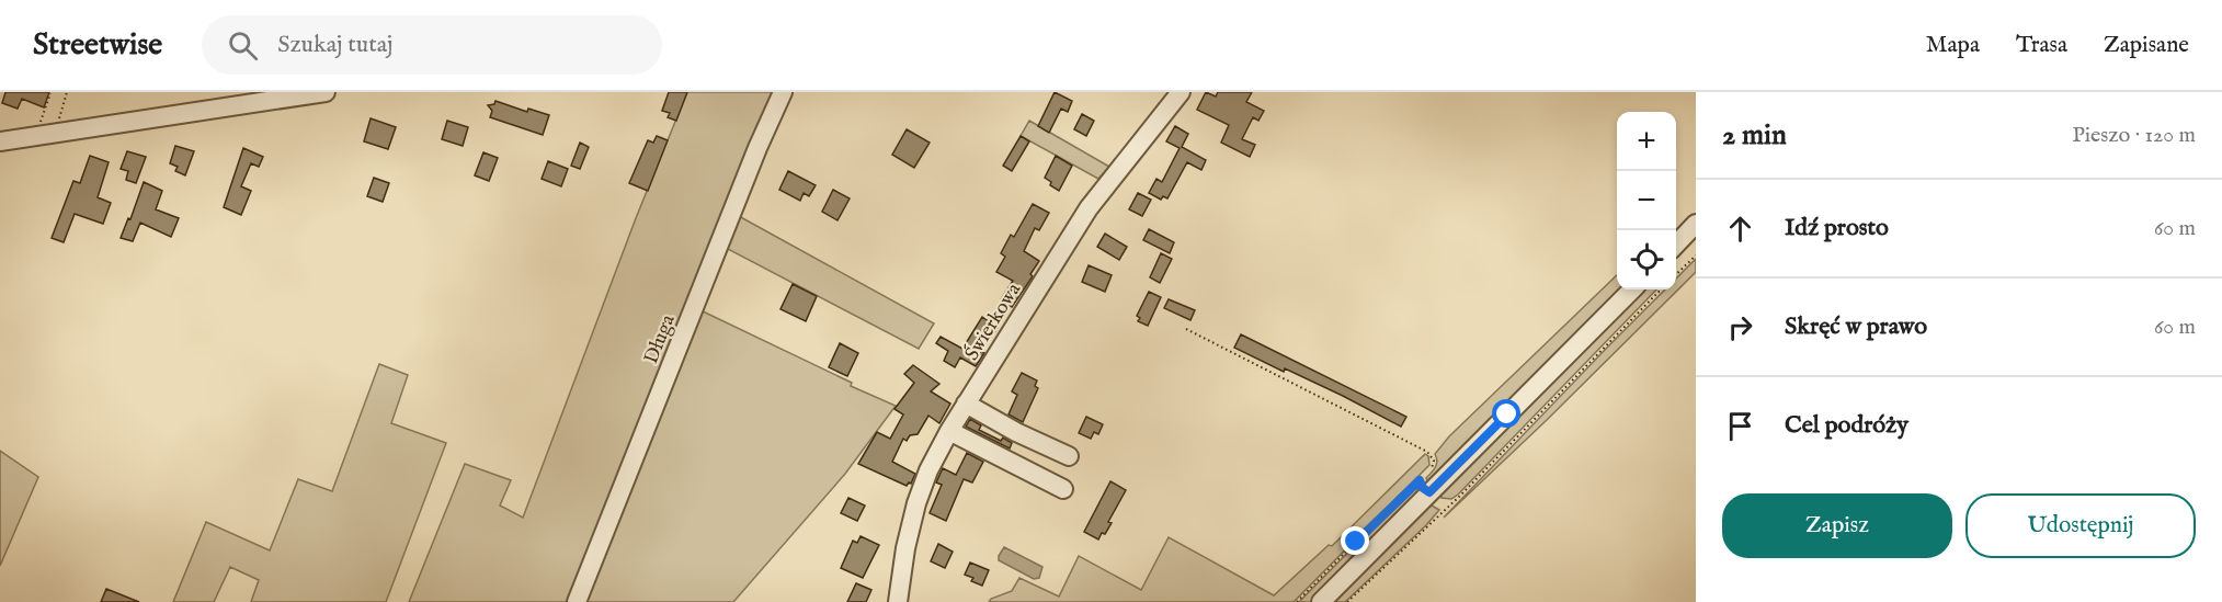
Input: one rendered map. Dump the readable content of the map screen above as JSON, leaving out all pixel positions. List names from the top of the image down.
{
  "streets": {
    "street": ["Świerkowa", "Długa"]
  },
  "page": {
    "header": "Streetwise",
    "search": "Szukaj tutaj",
    "nav": ["Mapa", "Trasa", "Zapisane"],
    "heading": ["2 min", "Pieszo · 120 m"],
    "map_buttons": ["+", "−"],
    "list": [
      ["Idź prosto", "60 m"],
      ["Skręć w prawo", "60 m"],
      "Cel podróży"
    ],
    "buttons": ["Zapisz", "Udostępnij"]
  }
}
